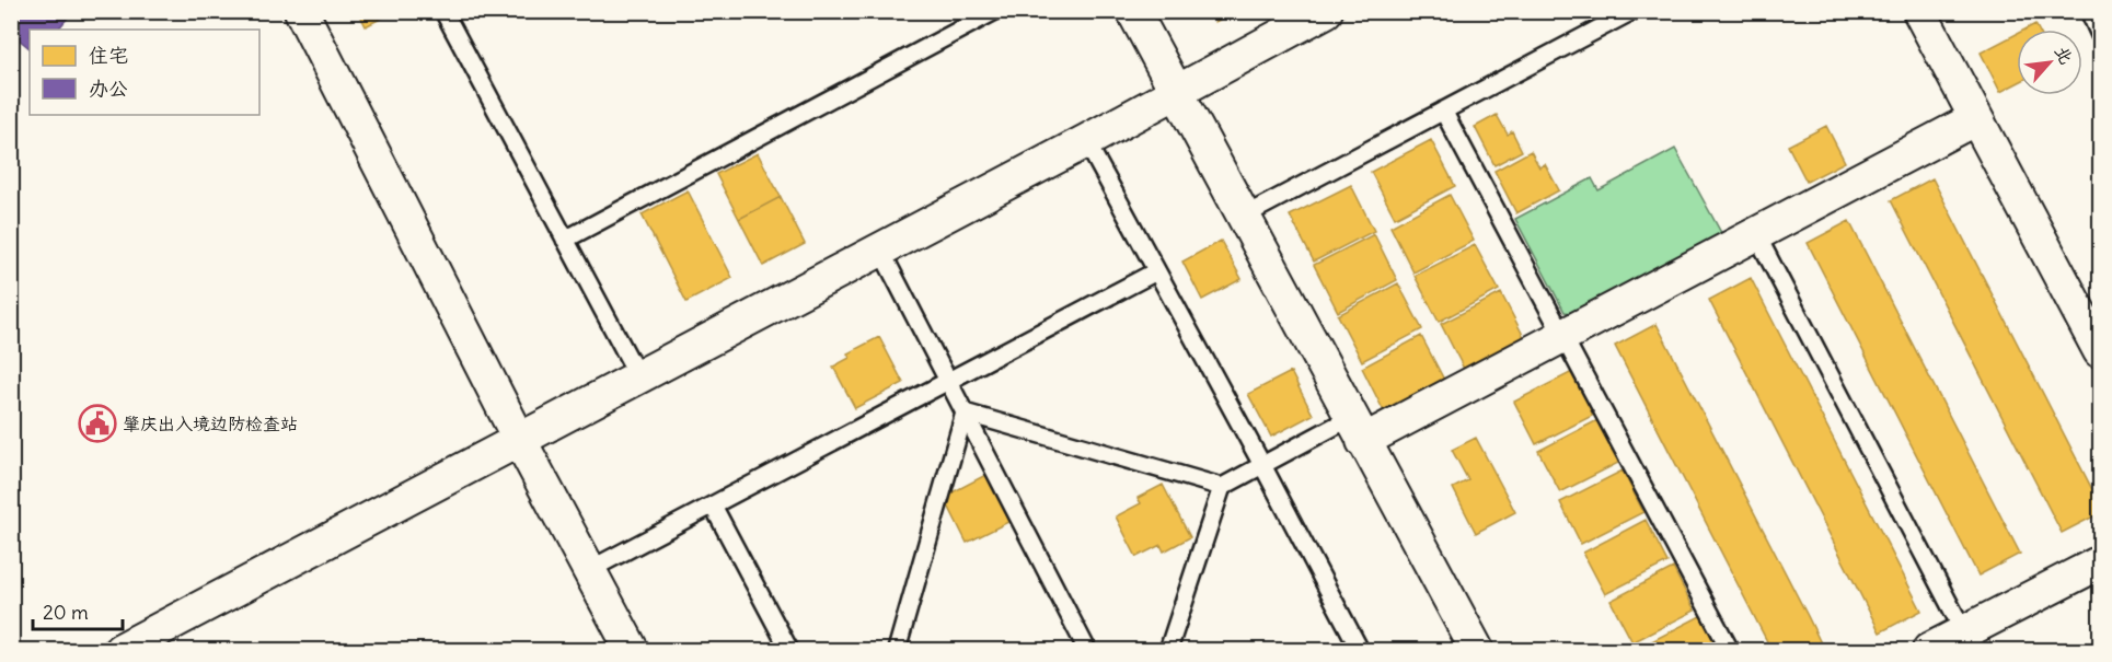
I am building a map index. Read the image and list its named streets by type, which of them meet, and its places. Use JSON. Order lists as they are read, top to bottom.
{
  "places": {
    "public building": ["肇庆出入境边防检查站"]
  },
  "legend": ["住宅", "办公"],
  "scale_bar": "20 m",
  "north": "top right"
}
